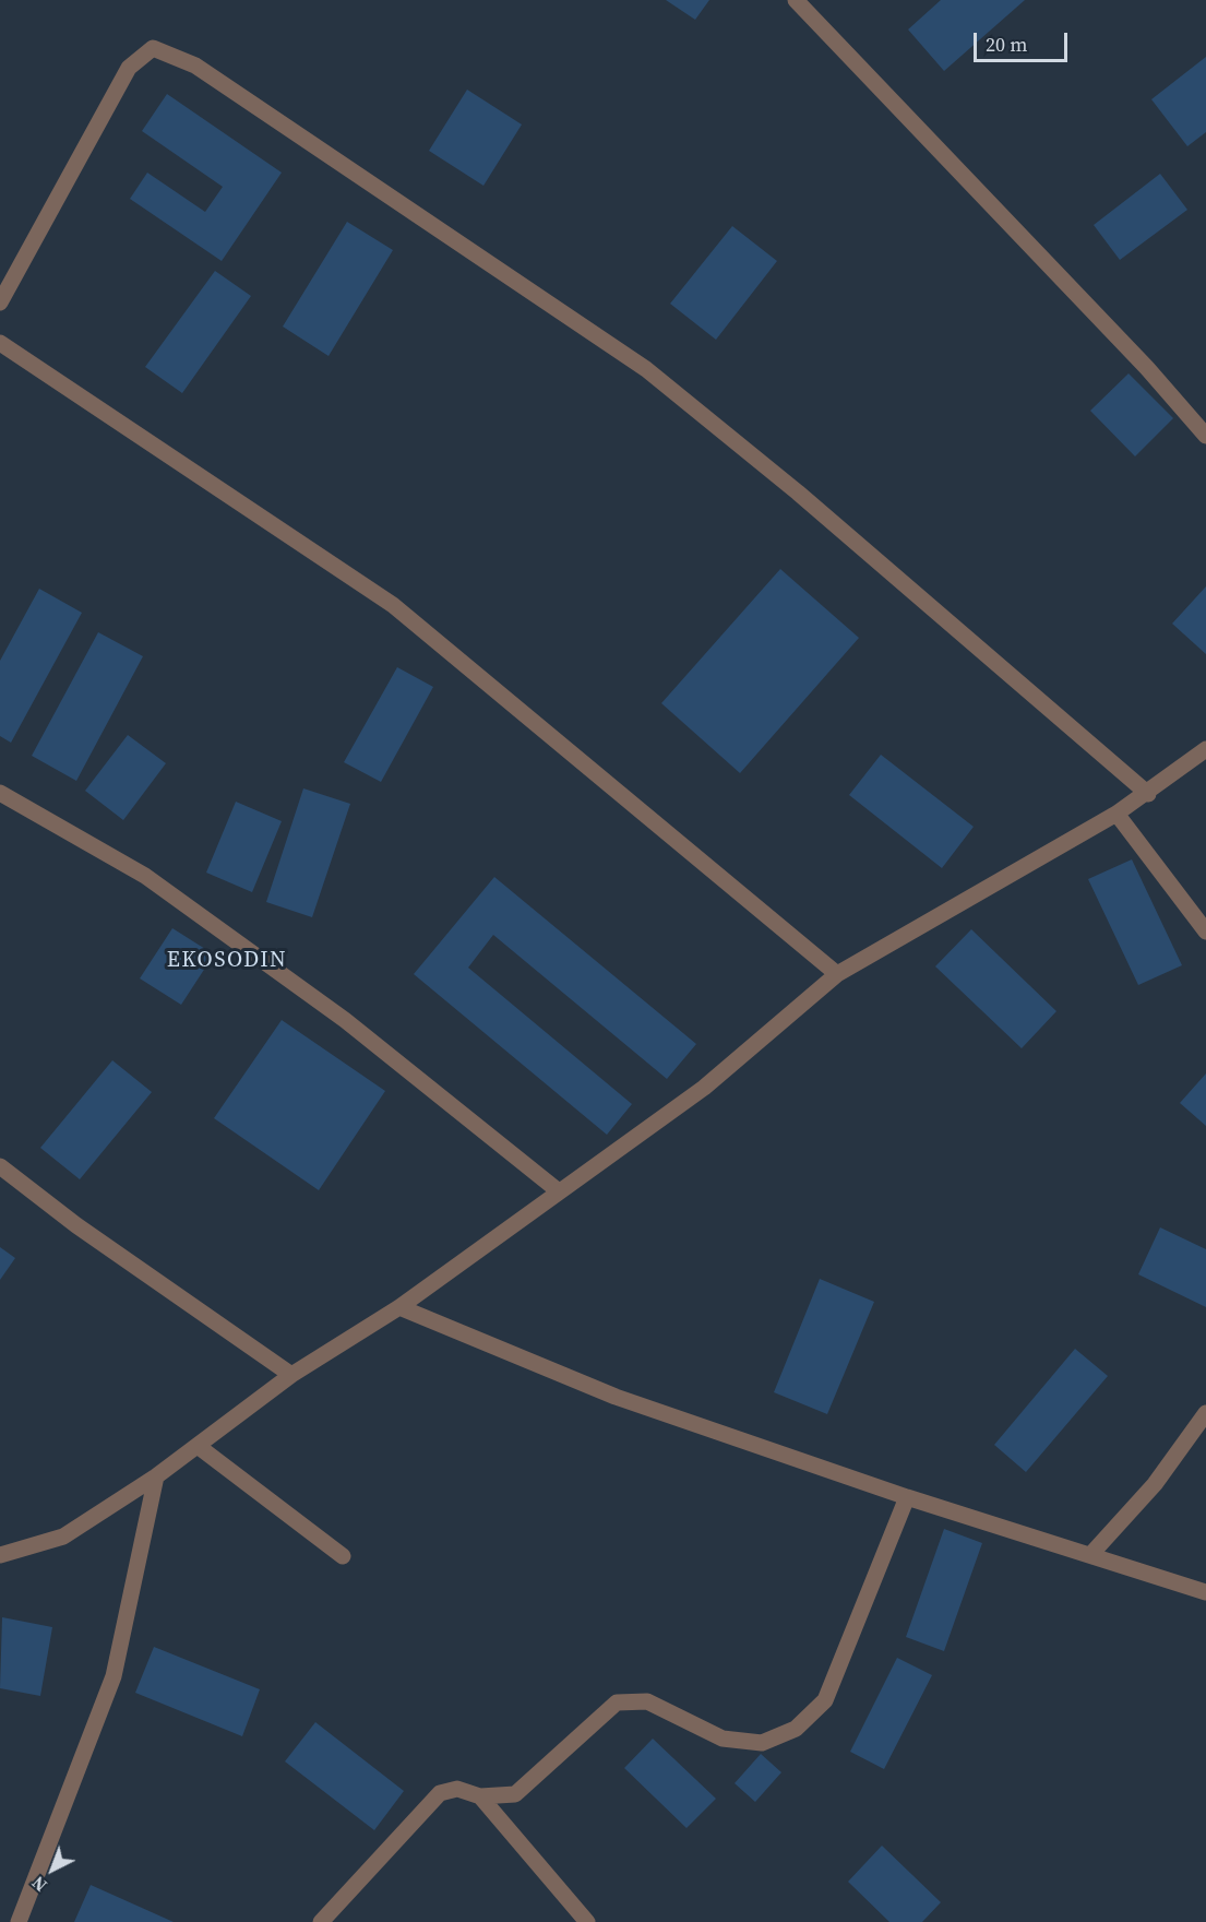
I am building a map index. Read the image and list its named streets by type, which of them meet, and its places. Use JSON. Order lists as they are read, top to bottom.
{
  "districts": ["EKOSODIN"],
  "scale_bar": "20 m",
  "north": "bottom left"
}
